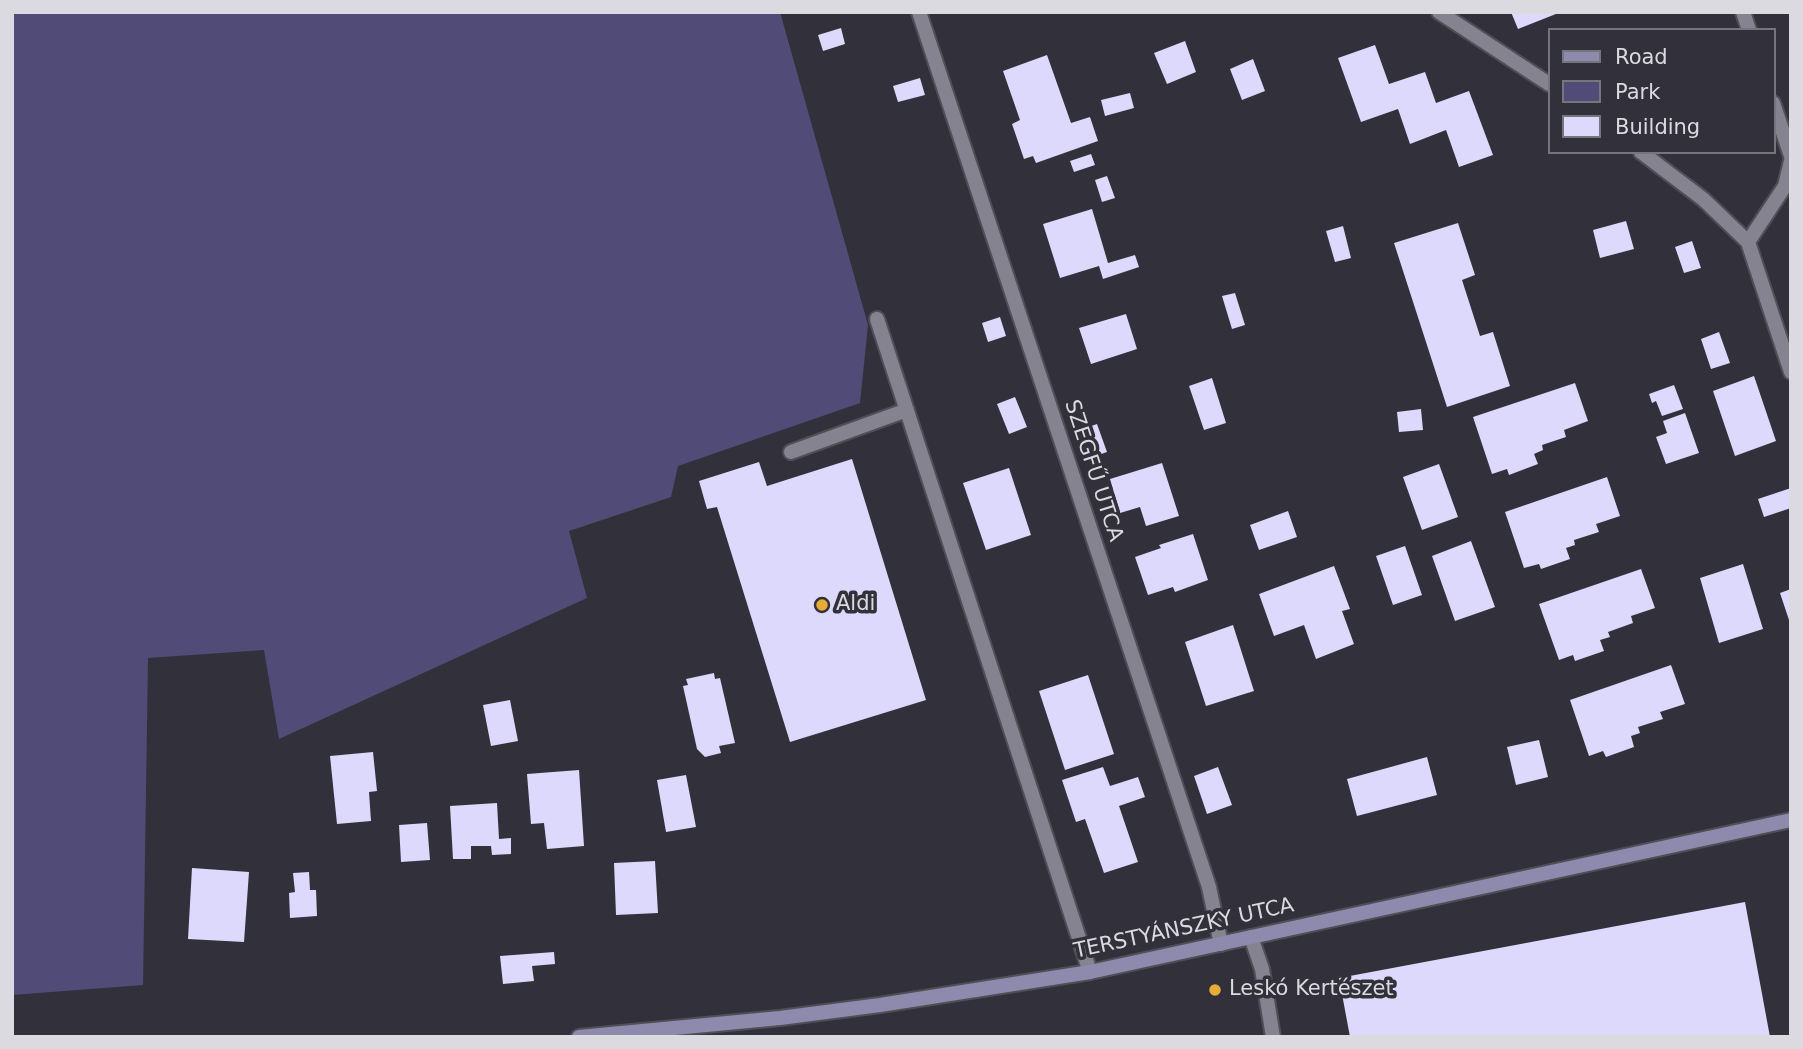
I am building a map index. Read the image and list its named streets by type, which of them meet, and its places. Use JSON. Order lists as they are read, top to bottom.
{
  "streets": {
    "main road": ["TERSTYÁNSZKY UTCA"],
    "street": ["SZEGFŰ UTCA"]
  },
  "crossings": [
    ["SZEGFŰ UTCA", "TERSTYÁNSZKY UTCA"]
  ],
  "places": ["Aldi", "Leskó Kertészet"],
  "legend": ["Road", "Park", "Building"]
}
